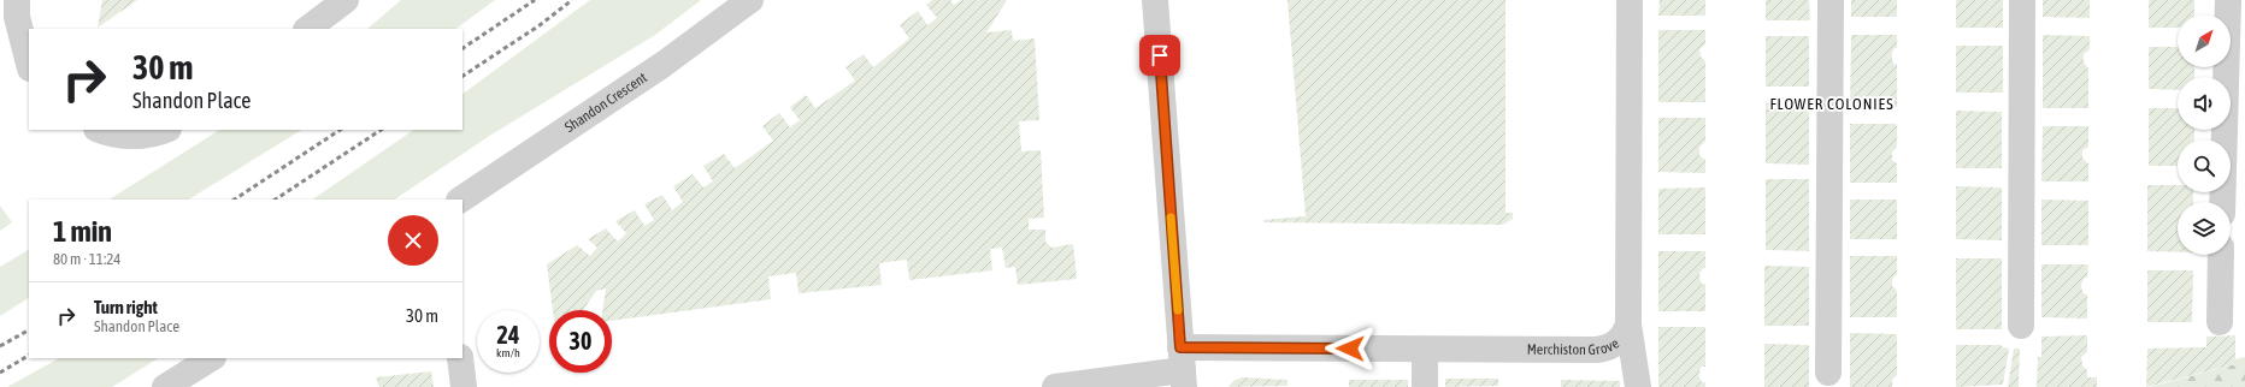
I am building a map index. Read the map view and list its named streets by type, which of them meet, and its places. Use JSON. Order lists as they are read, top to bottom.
{
  "streets": {
    "street": ["Shandon Crescent", "Merchiston Grove"]
  },
  "districts": ["FLOWER COLONIES"],
  "north": "top right",
  "page": {
    "turn": ["30 m", "Shandon Place"],
    "heading": ["1 min", "80 m · 11:24"],
    "list": [
      {
        "name": "Turn right",
        "note": "Shandon Place",
        "value": "30 m"
      }
    ],
    "speed": "24 km/h",
    "limit": "30"
  }
}
